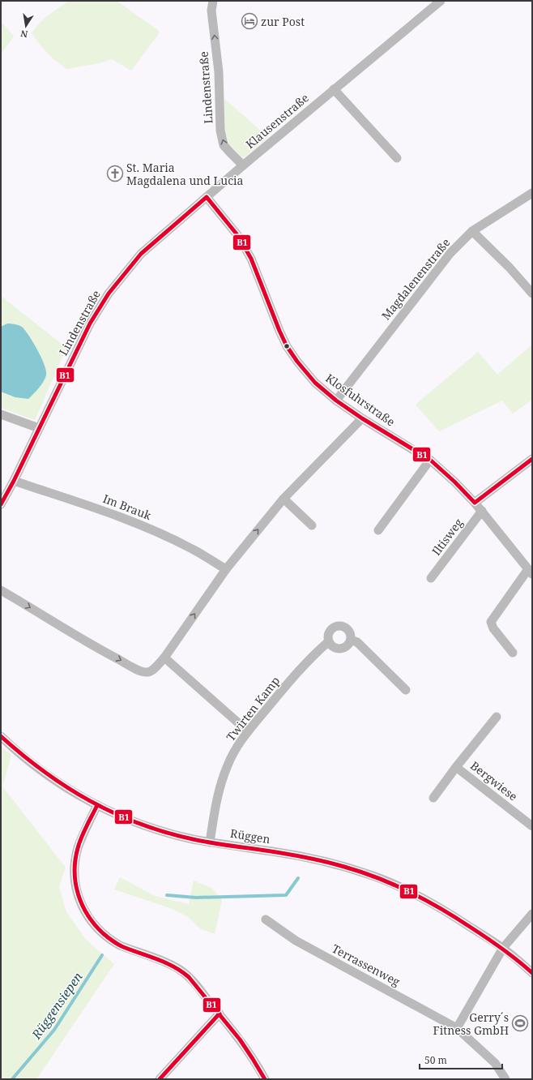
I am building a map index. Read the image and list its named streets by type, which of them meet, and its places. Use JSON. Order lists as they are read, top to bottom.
{
  "streets": {
    "street": [
      "Lindenstraße",
      "Klausenstraße",
      "Magdalenenstraße",
      "Klosfuhrstraße",
      "Im Brauk",
      "Iltisweg",
      "Twirten Kamp",
      "Bergwiese",
      "Rüggen",
      "Terrassenweg"
    ]
  },
  "crossings": [
    ["Lindenstraße", "Klausenstraße"],
    ["Lindenstraße", "Klosfuhrstraße"],
    ["Lindenstraße", "Im Brauk"],
    ["Klausenstraße", "Klosfuhrstraße"],
    ["Magdalenenstraße", "Klosfuhrstraße"],
    ["Klosfuhrstraße", "Iltisweg"],
    ["Twirten Kamp", "Rüggen"]
  ],
  "water": ["Rüggensiepen"],
  "places": {
    "hotel": ["zur Post"],
    "church": ["St. Maria Magdalena und Lucia"],
    "sports": ["Gerry´s Fitness GmbH"]
  },
  "lines": ["transit line B1"],
  "scale_bar": "50 m",
  "north": "bottom"
}
